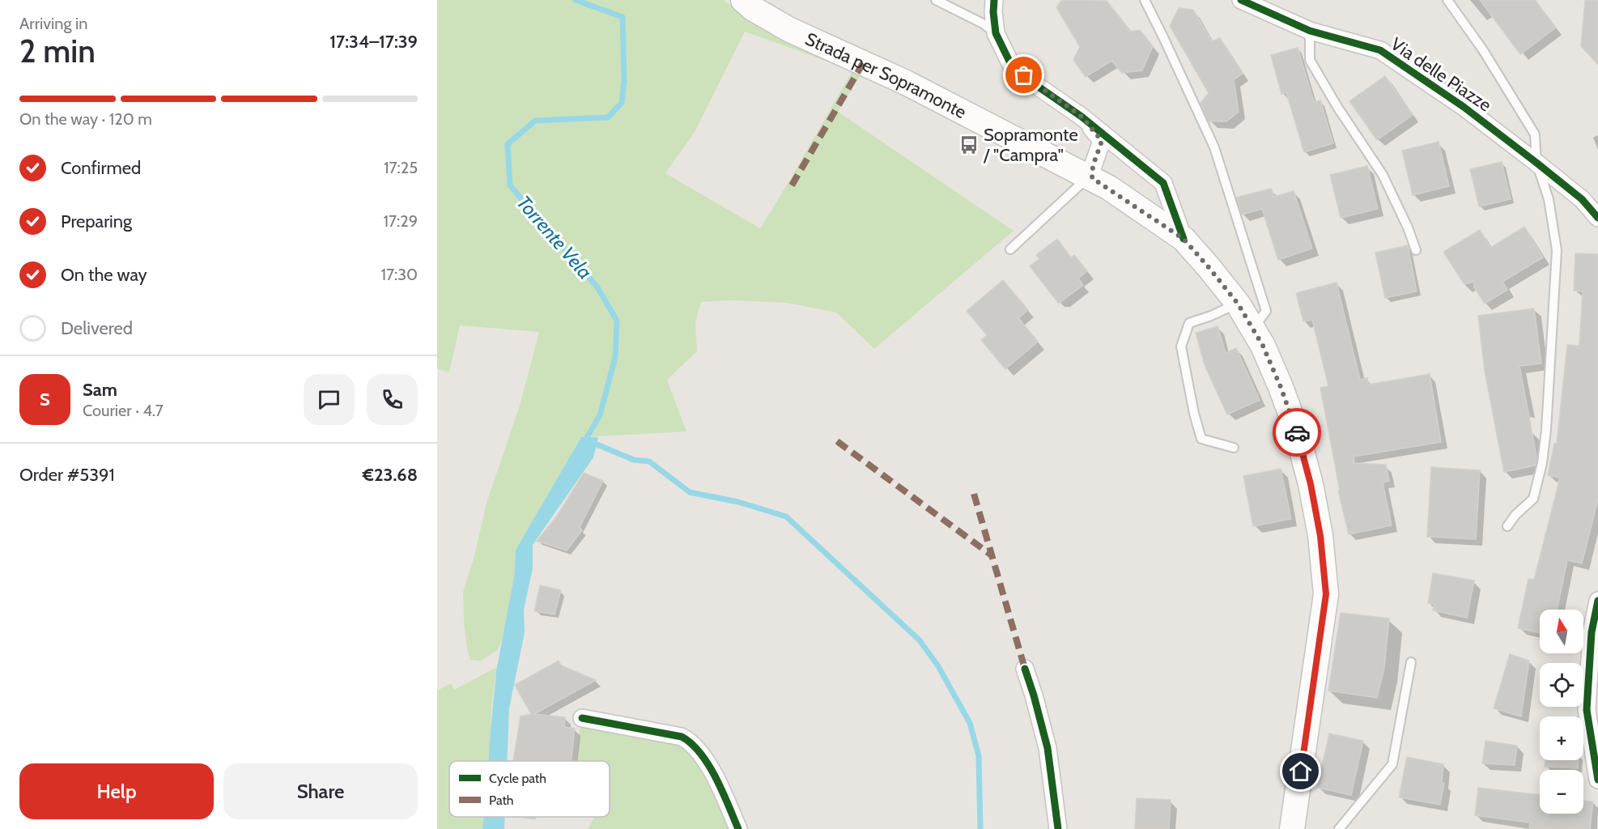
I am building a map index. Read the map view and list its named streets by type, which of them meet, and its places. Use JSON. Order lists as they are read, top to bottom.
{
  "streets": {
    "main road": ["Strada per Sopramonte"],
    "street": ["Via delle Piazze"]
  },
  "water": ["Torrente Vela"],
  "places": {
    "bus stop": ["Sopramonte / \"Campra\""]
  },
  "legend": ["Cycle path", "Path"],
  "north": "top",
  "page": {
    "heading": ["2 min", "Arriving in", "17:34–17:39"],
    "panel": [
      "Sam",
      "Courier · 4.7",
      "Order #5391",
      "€23.68"
    ],
    "bar": "On the way · 120 m",
    "list": [
      ["Confirmed", "17:25"],
      ["Preparing", "17:29"],
      ["On the way", "17:30"],
      "Delivered"
    ],
    "round": "S",
    "map_buttons": ["+", "−"],
    "buttons": ["Help", "Share"]
  }
}
